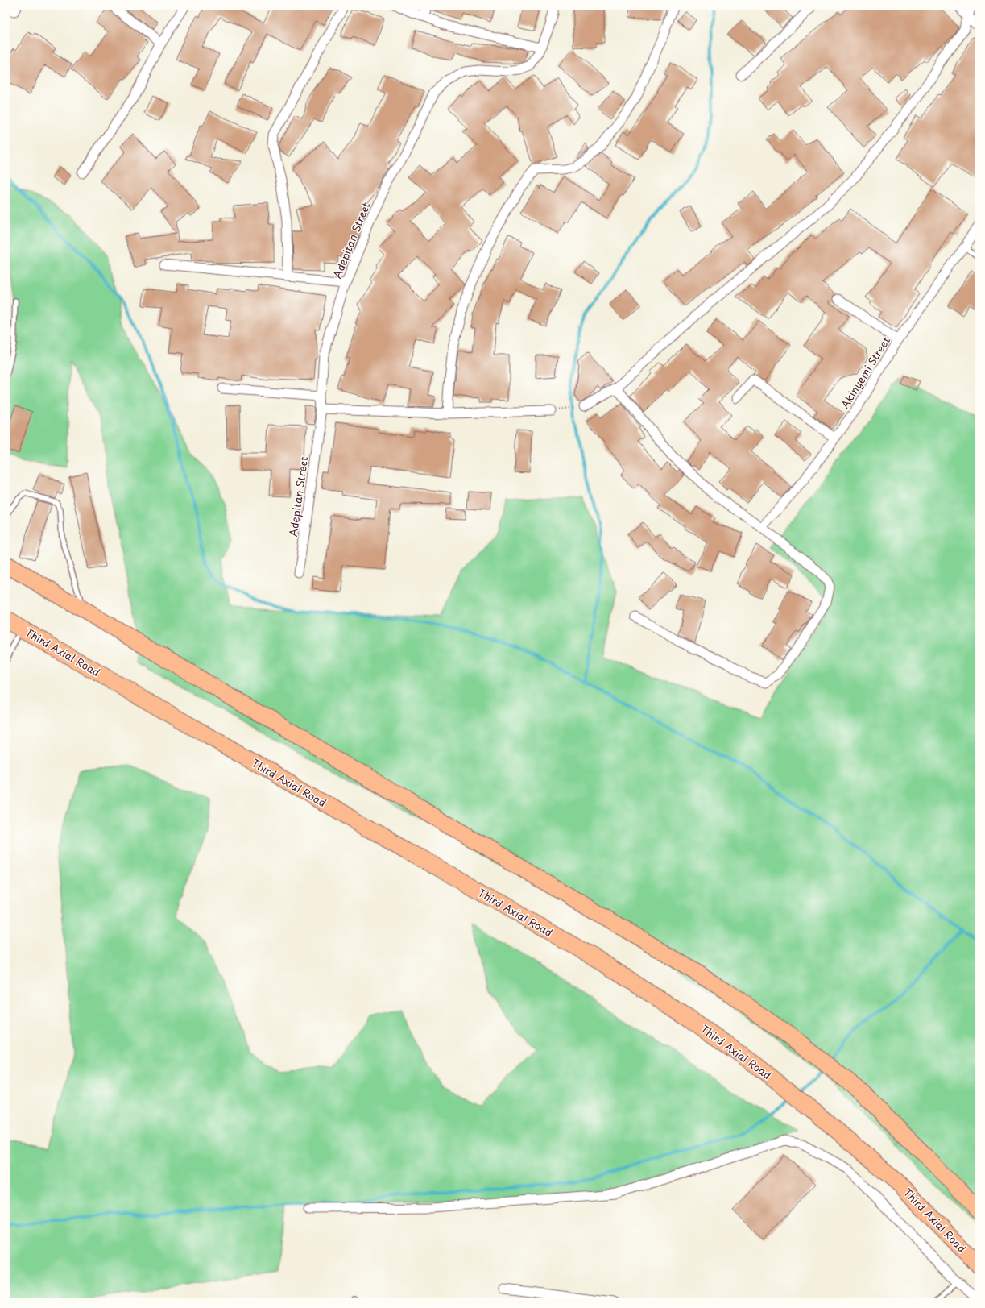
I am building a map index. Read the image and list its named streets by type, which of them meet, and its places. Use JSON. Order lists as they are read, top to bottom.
{
  "streets": {
    "highway": ["Third Axial Road"],
    "street": ["Adepitan Street", "Akinyemi Street"]
  }
}
